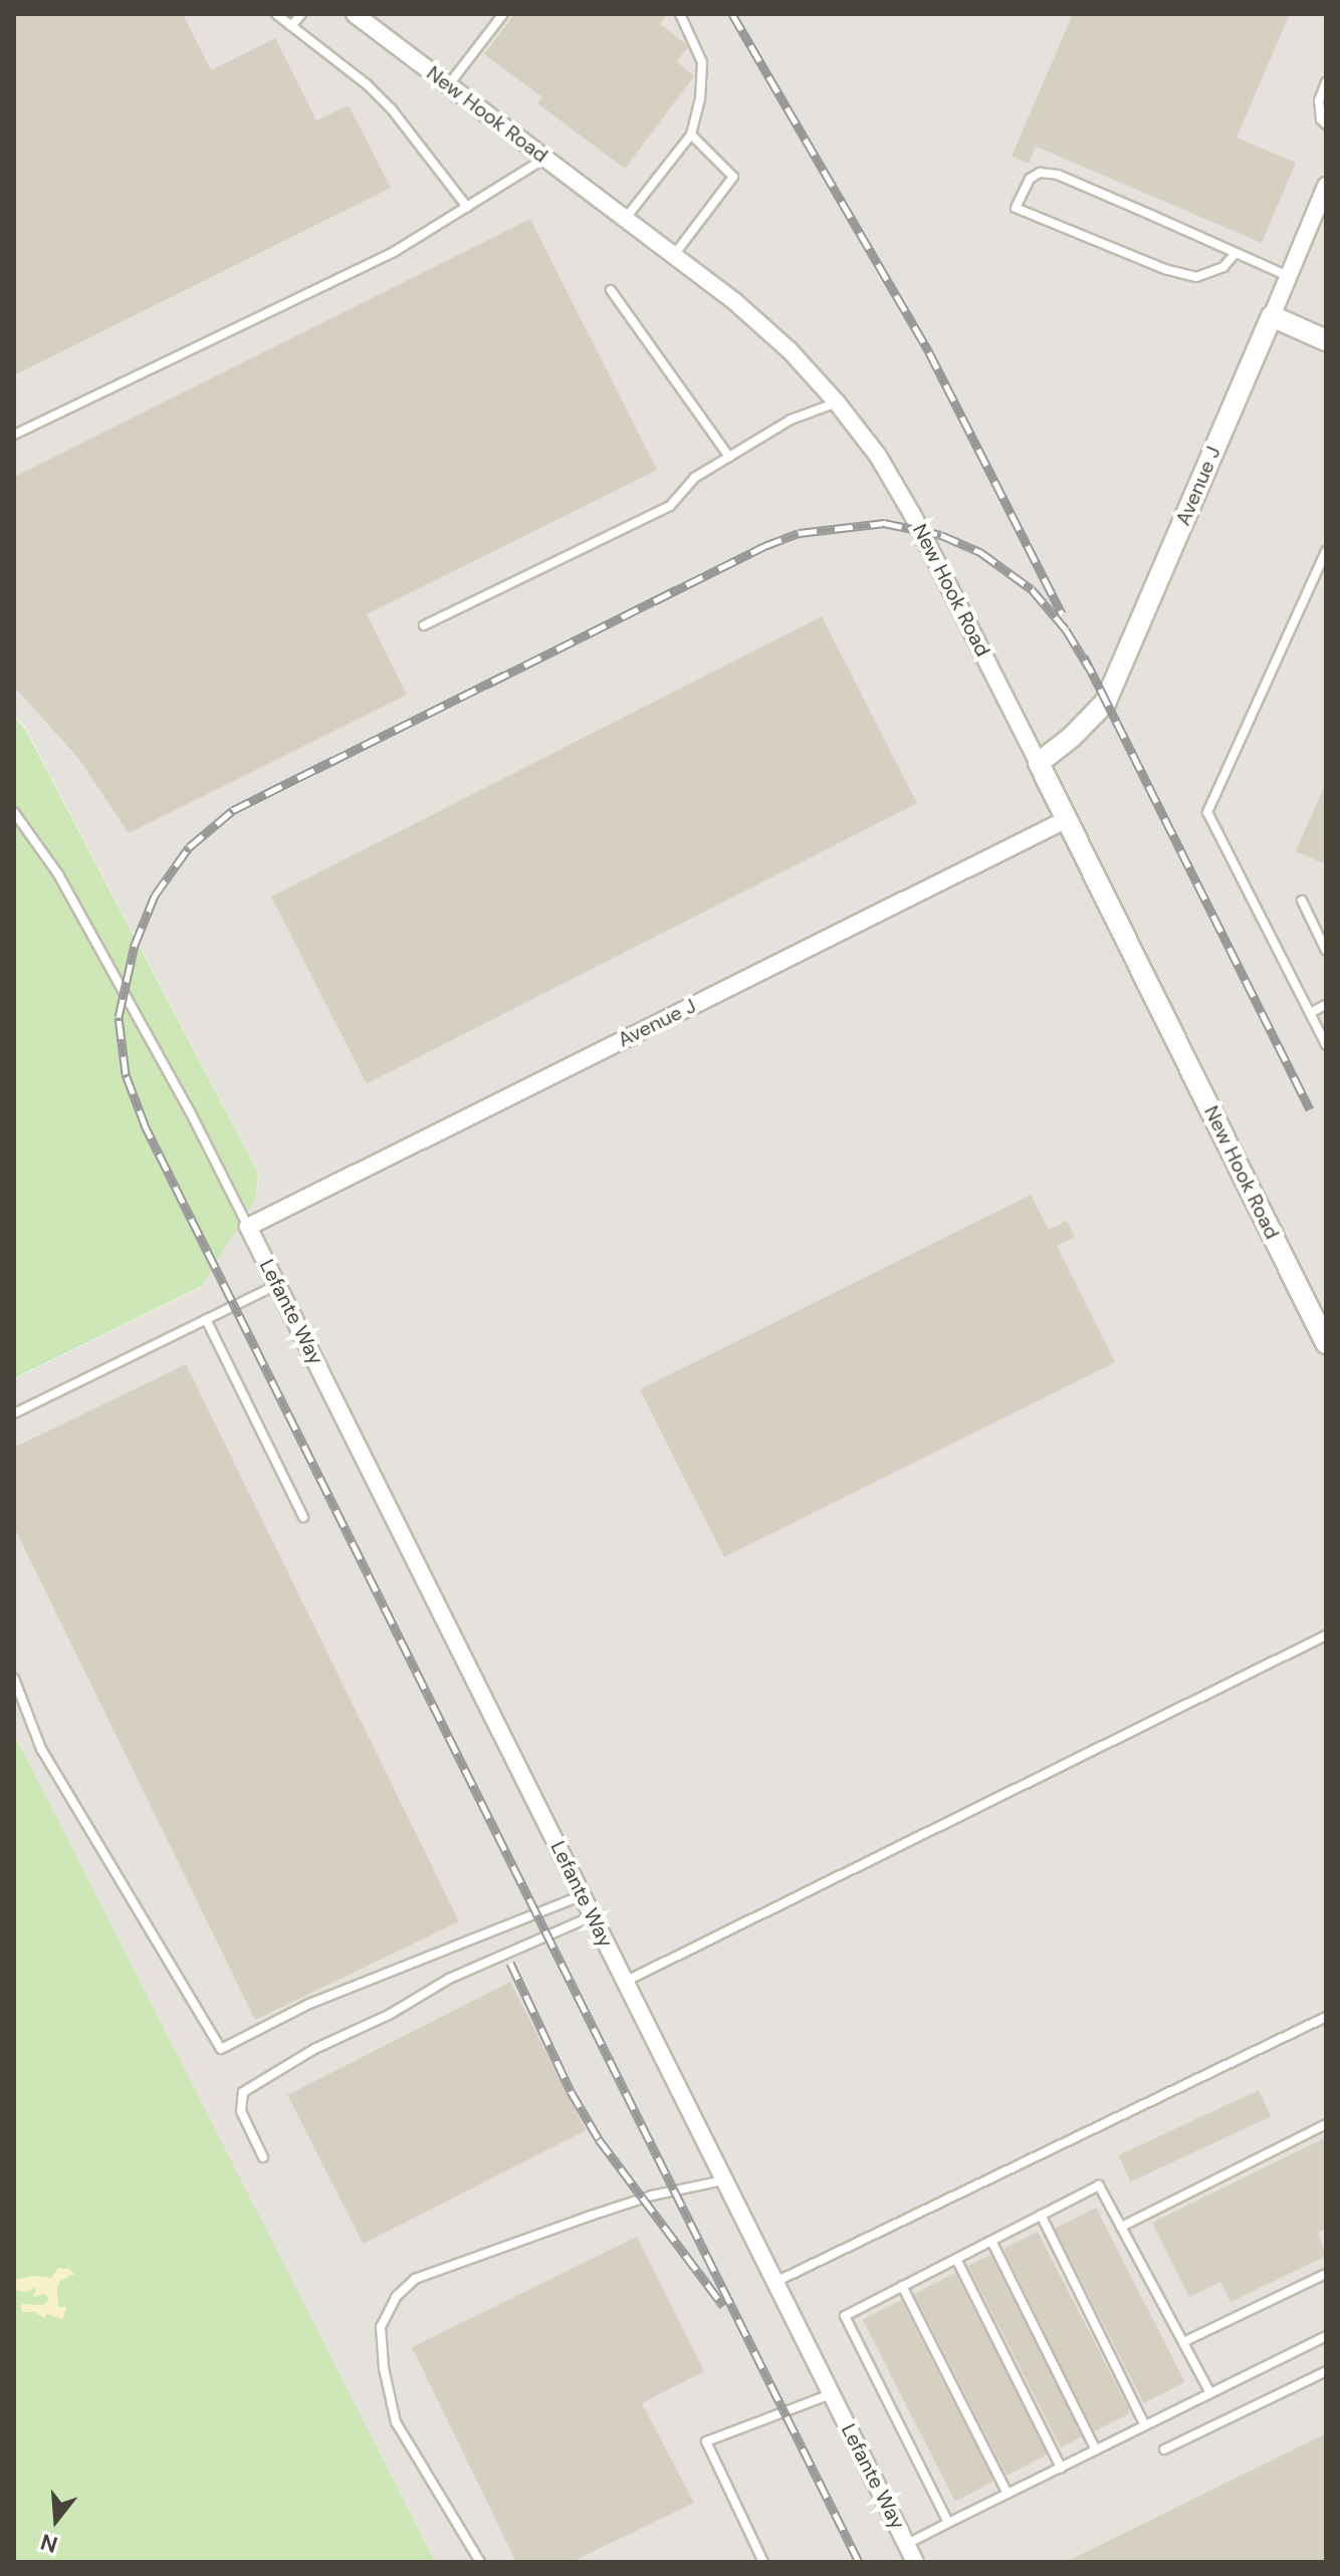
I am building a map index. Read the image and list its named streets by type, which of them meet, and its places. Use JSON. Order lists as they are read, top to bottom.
{
  "streets": {
    "street": ["New Hook Road", "Avenue J", "Lefante Way"]
  },
  "crossings": [
    ["New Hook Road", "Avenue J"],
    ["Avenue J", "Lefante Way"]
  ],
  "north": "bottom"
}
